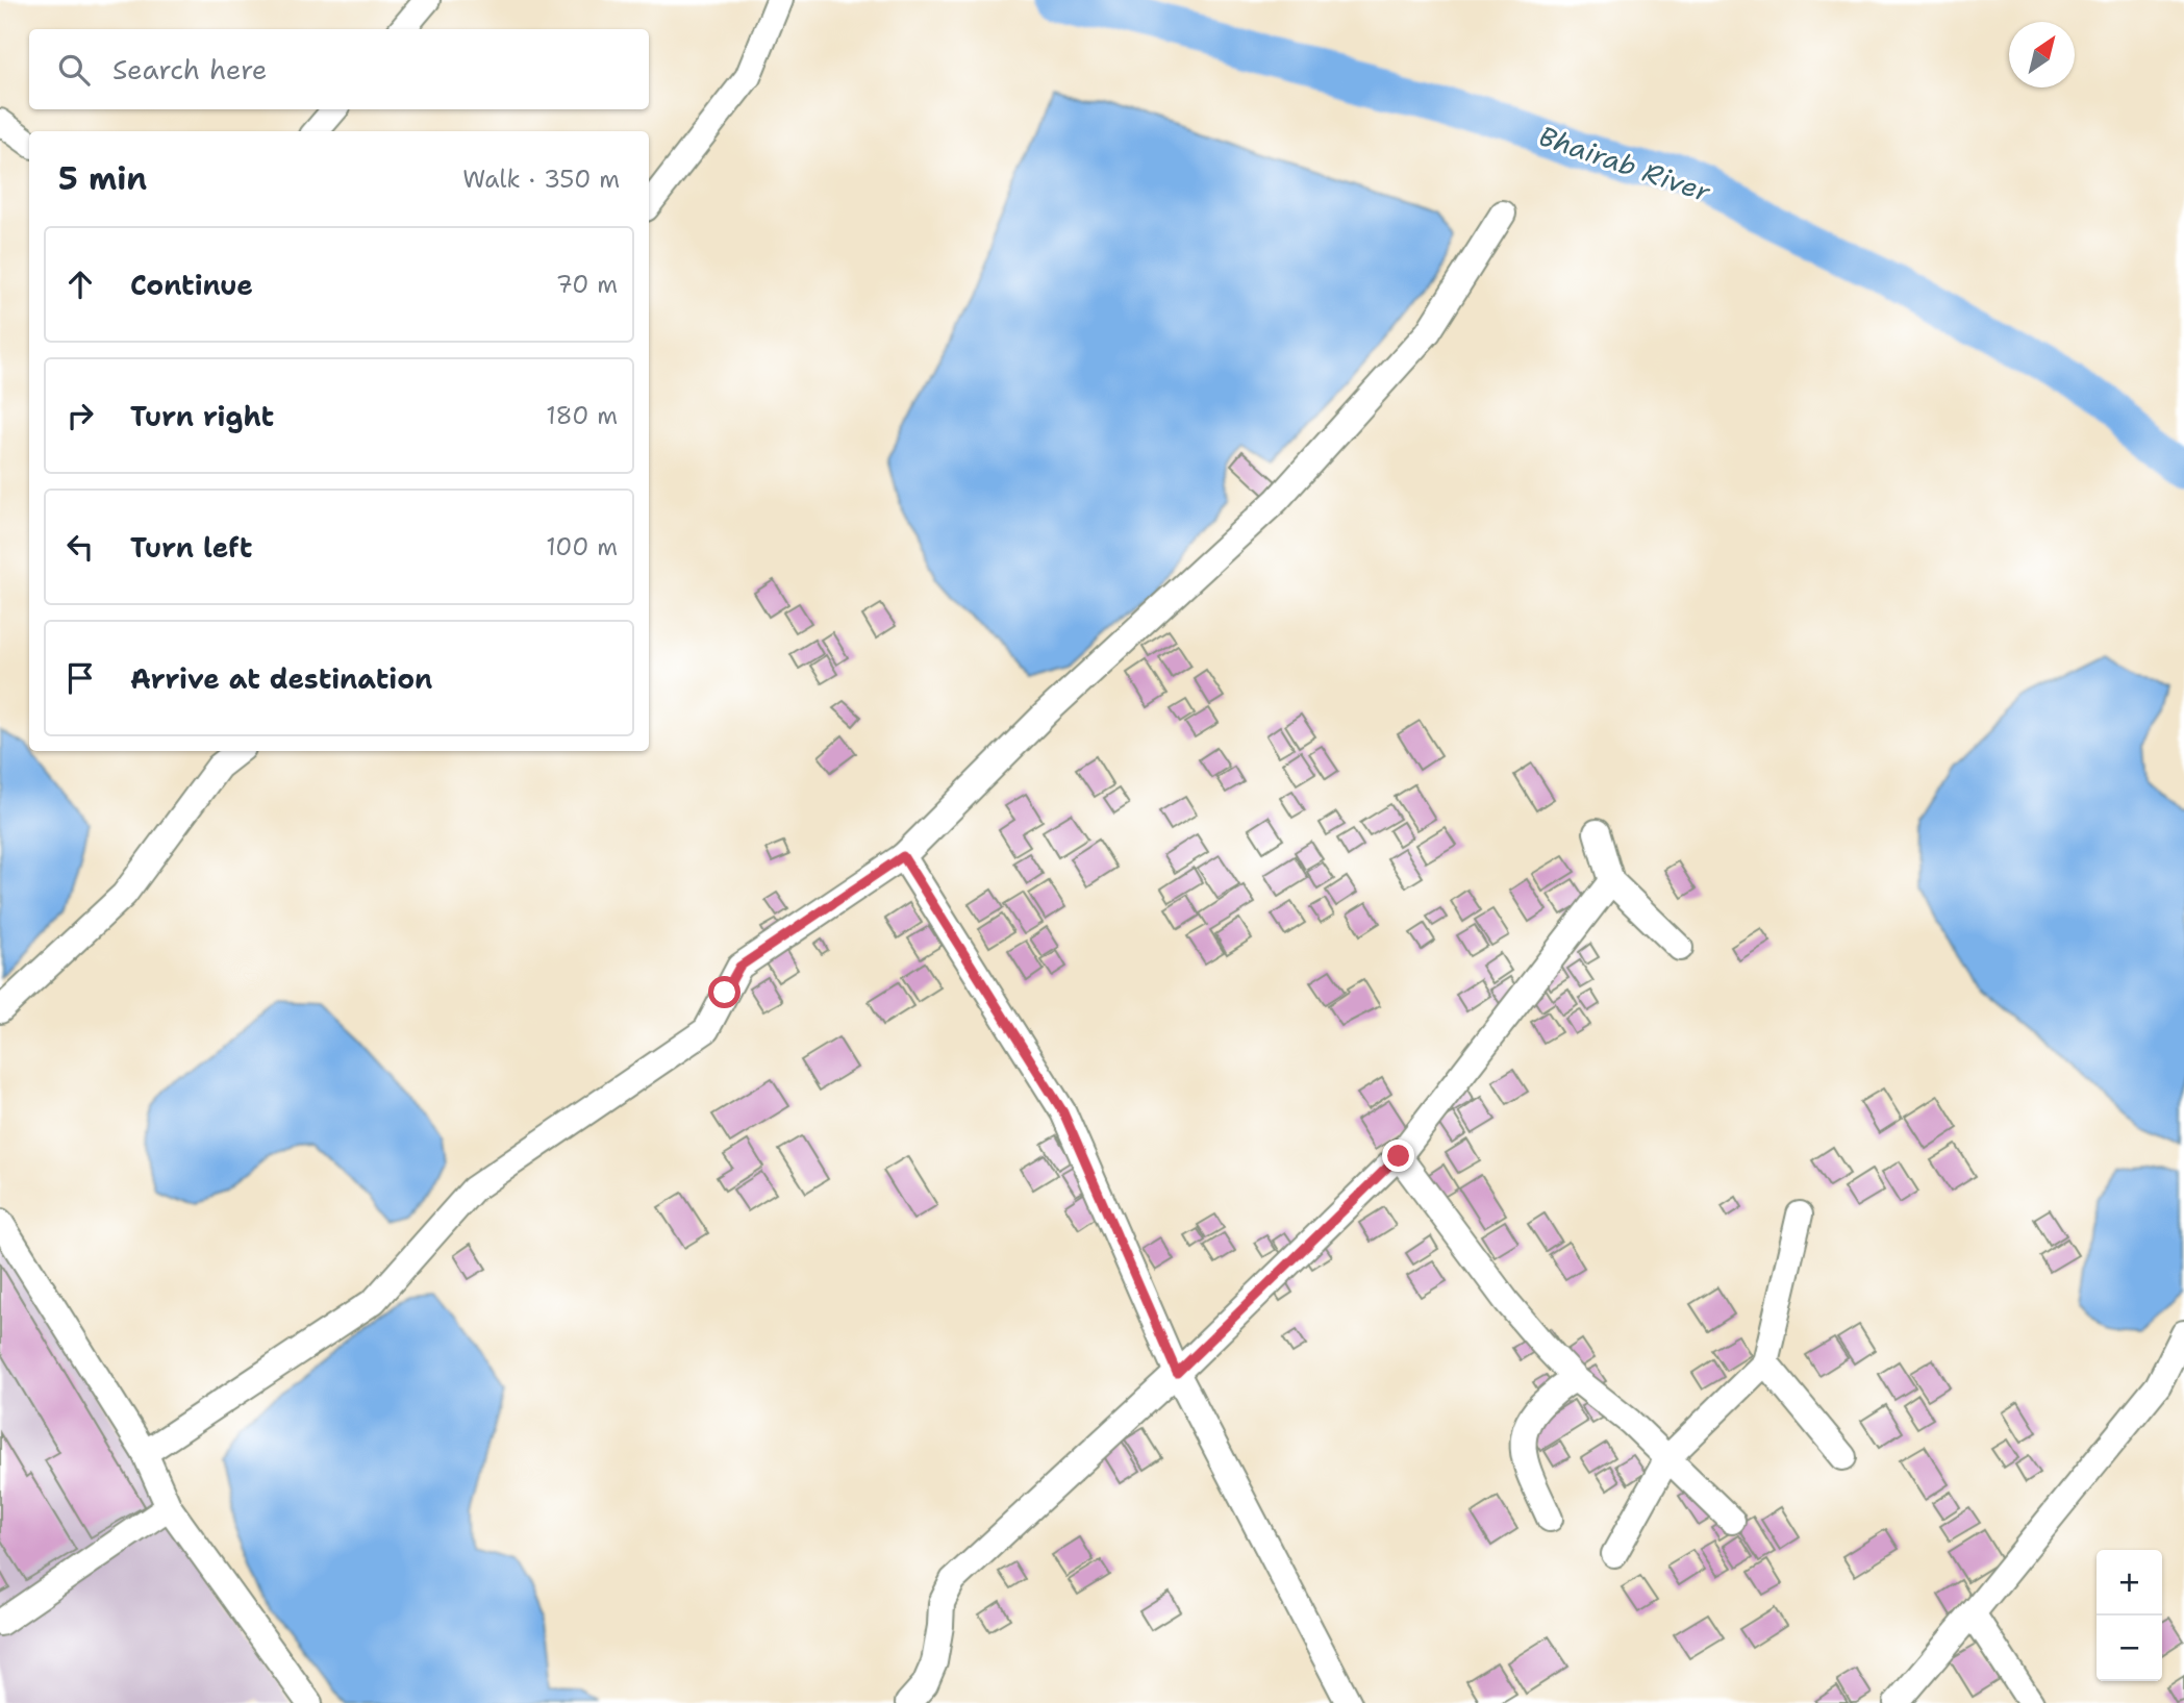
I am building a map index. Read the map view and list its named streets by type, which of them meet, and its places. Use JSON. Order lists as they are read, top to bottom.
{
  "water": ["Bhairab River"],
  "north": "top right",
  "page": {
    "search": "Search here",
    "heading": ["5 min", "Walk · 350 m"],
    "list": [
      ["Continue", "70 m"],
      ["Turn right", "180 m"],
      ["Turn left", "100 m"],
      "Arrive at destination"
    ],
    "map_buttons": ["+", "−"]
  }
}
